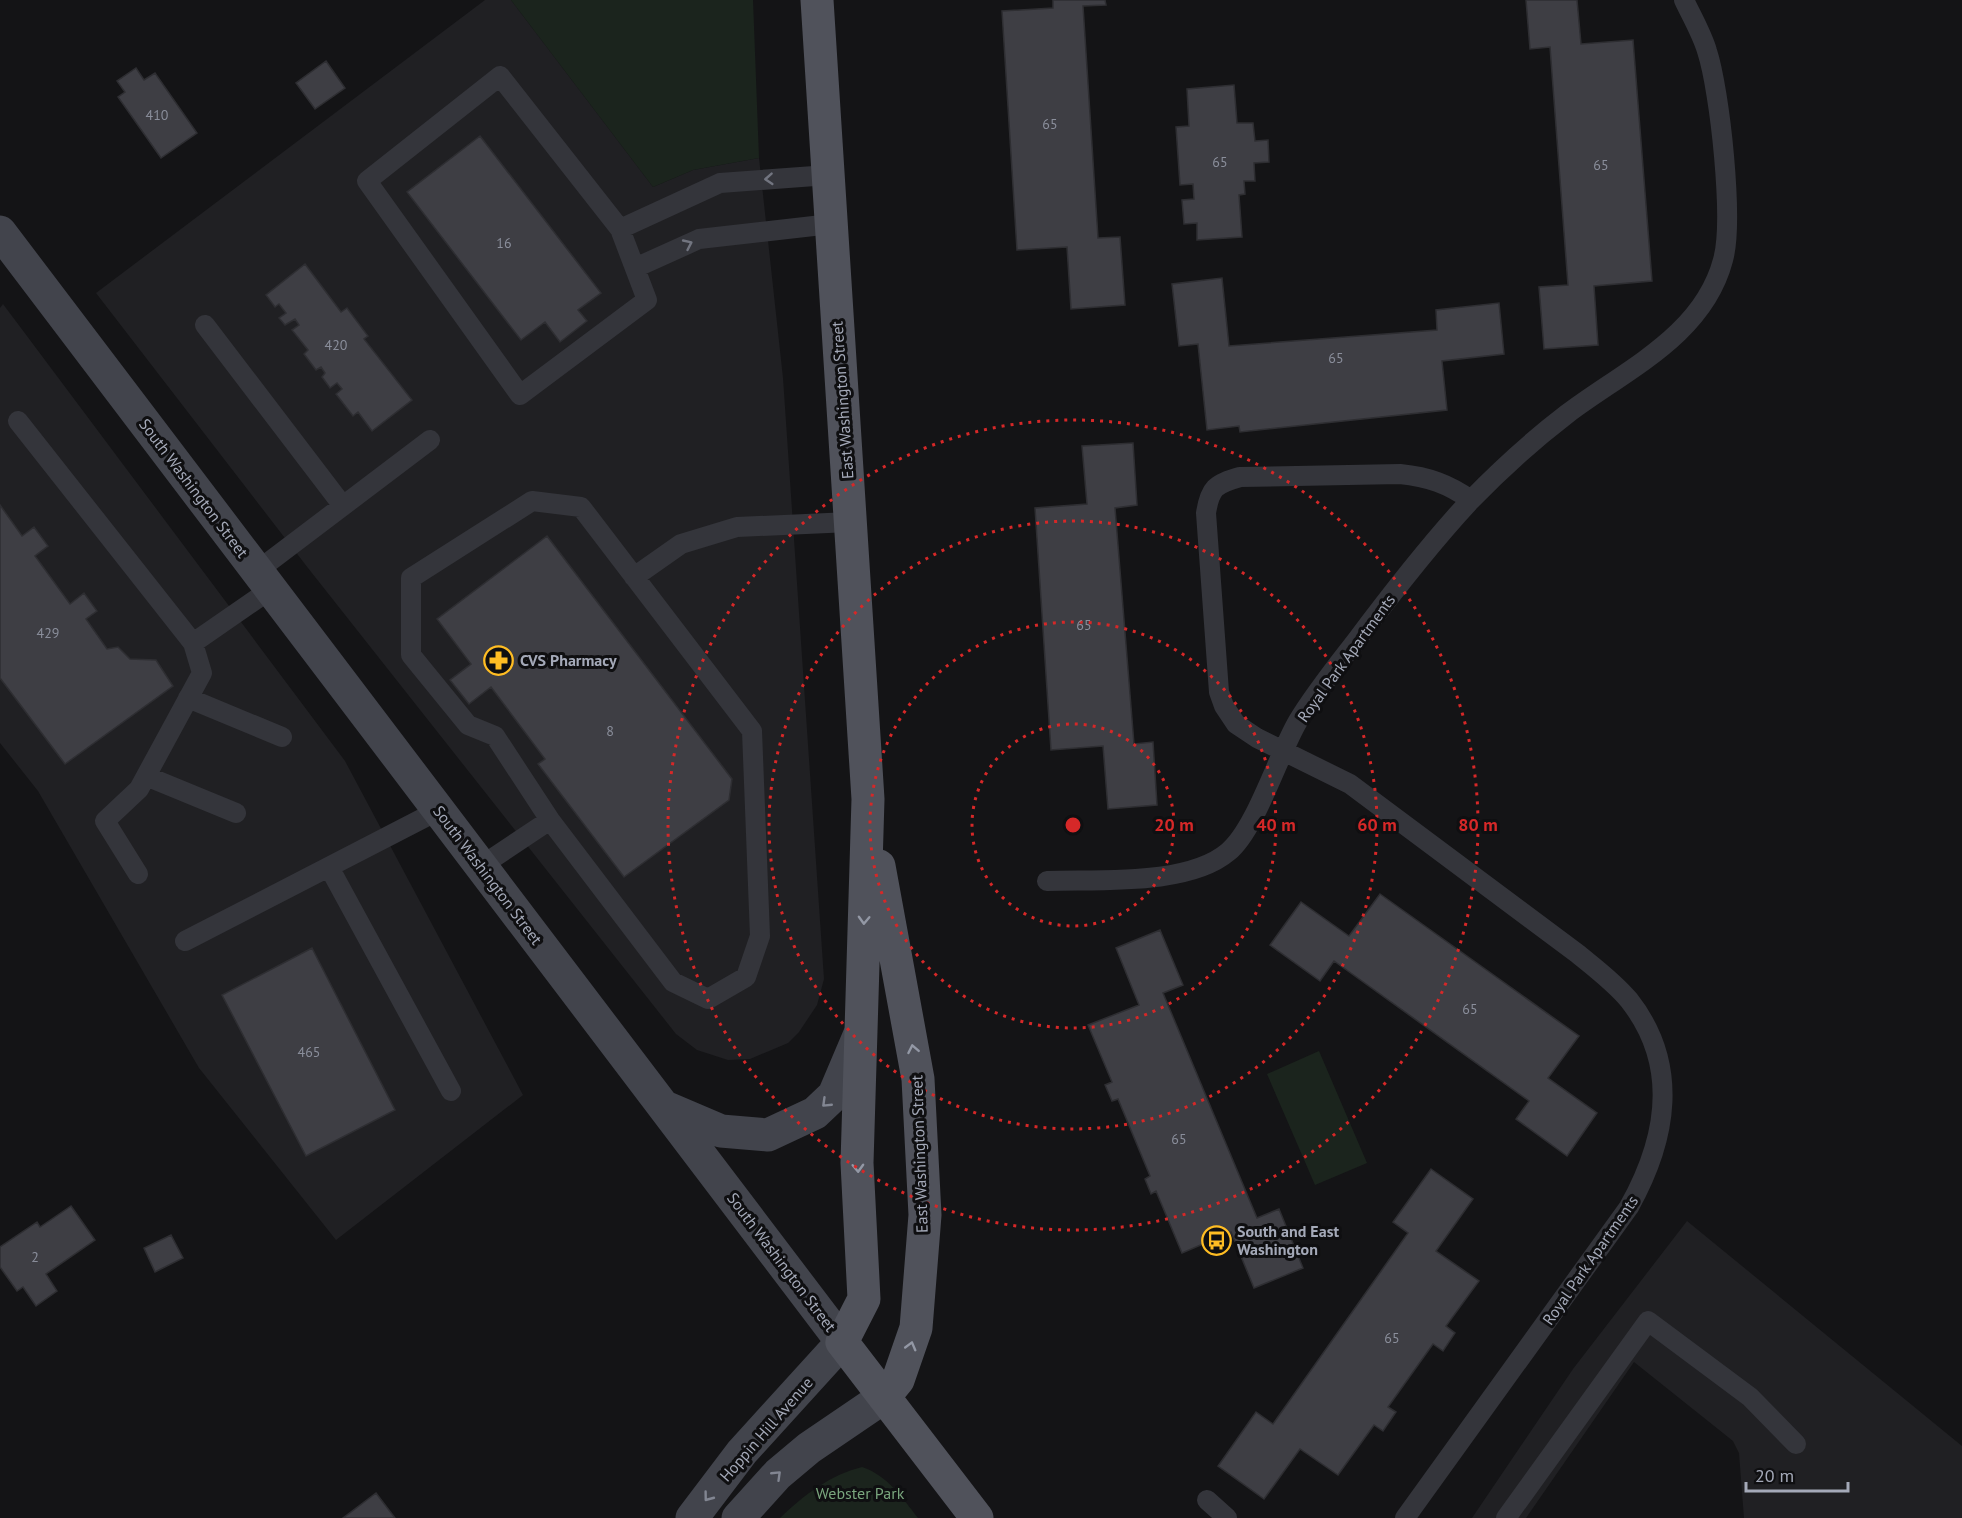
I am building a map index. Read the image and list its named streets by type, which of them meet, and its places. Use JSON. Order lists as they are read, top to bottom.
{
  "streets": {
    "main road": ["East Washington Street", "South Washington Street", "Hoppin Hill Avenue"],
    "lane": ["Royal Park Apartments"]
  },
  "crossings": [
    ["East Washington Street", "South Washington Street"],
    ["East Washington Street", "Hoppin Hill Avenue"],
    ["South Washington Street", "Hoppin Hill Avenue"]
  ],
  "parks": ["Webster Park"],
  "places": {
    "pharmacy": ["CVS Pharmacy"],
    "bus stop": ["South and East Washington"]
  },
  "house_numbers": [
    "410",
    "65",
    "65",
    "65",
    "16",
    "420",
    "65",
    "65",
    "429",
    "8",
    "65",
    "465",
    "65",
    "2",
    "65"
  ],
  "scale_bar": "20 m",
  "rings": [
    "20 m",
    "40 m",
    "60 m",
    "80 m"
  ]
}
